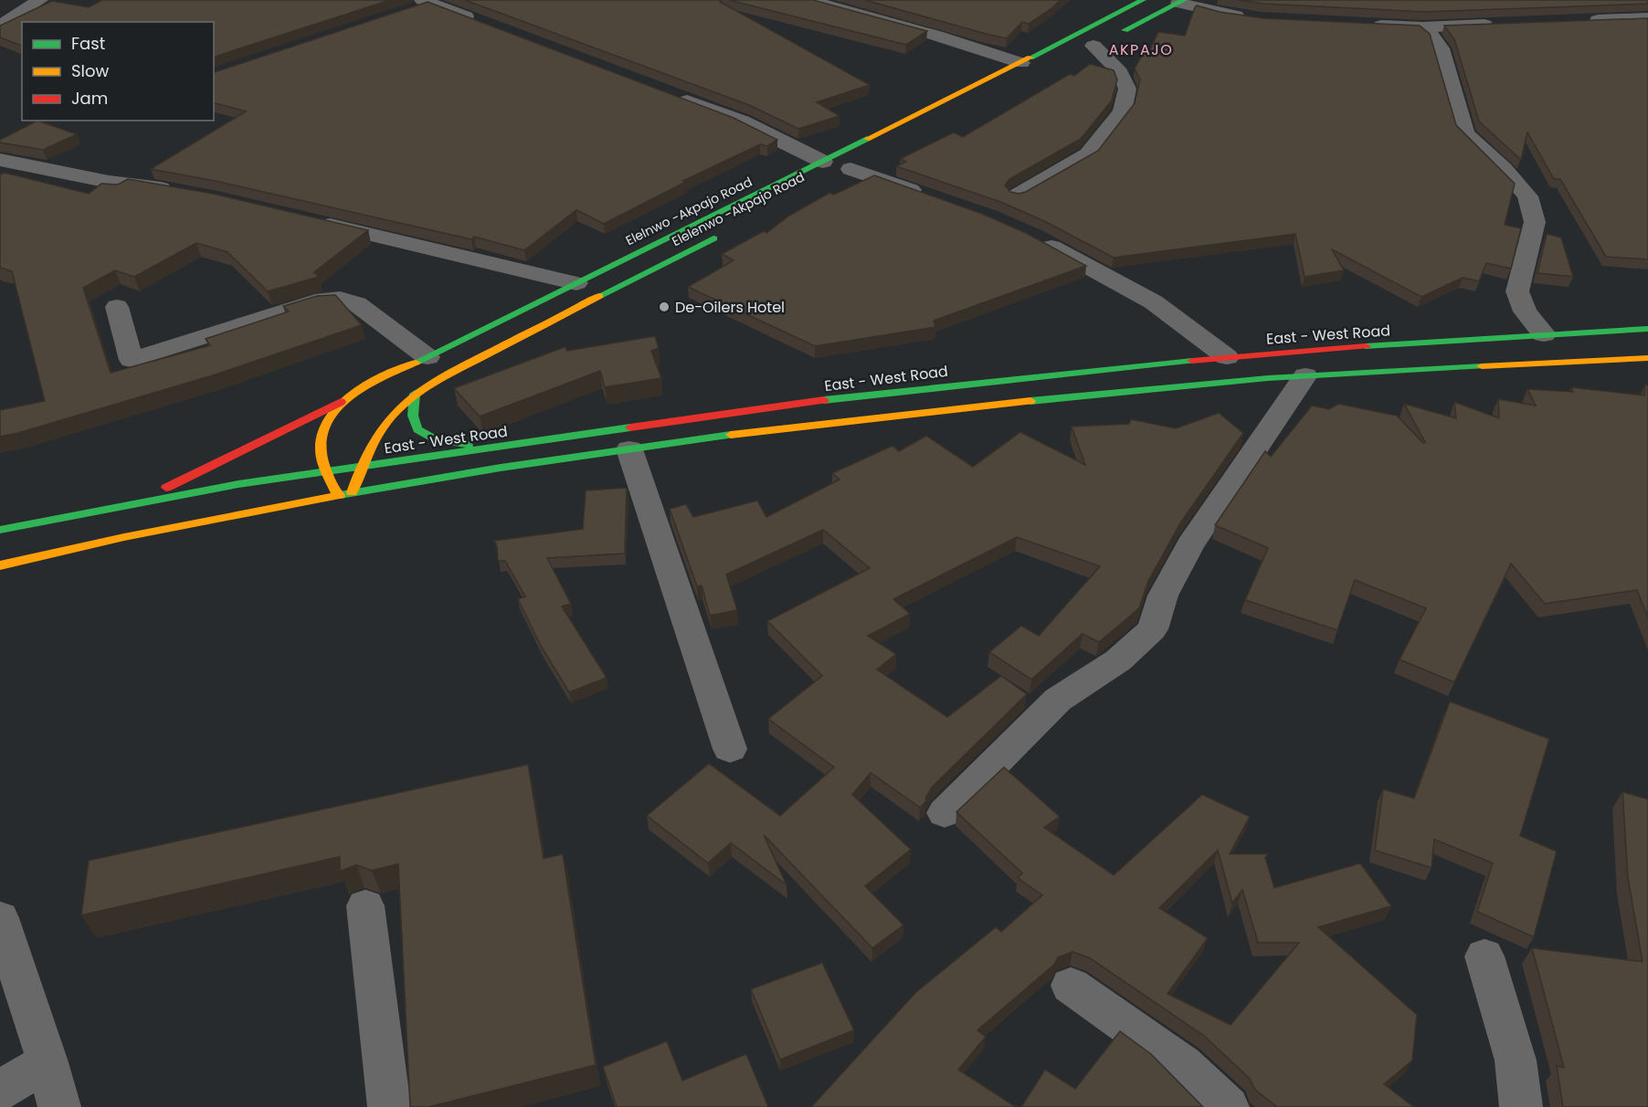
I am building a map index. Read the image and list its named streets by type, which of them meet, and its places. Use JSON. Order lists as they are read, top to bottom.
{
  "streets": {
    "main road": ["Elelenwo -Akpajo Road", "Elelnwo -Akpajo Road", "East - West Road"]
  },
  "crossings": [
    ["Elelenwo -Akpajo Road", "East - West Road"],
    ["Elelnwo -Akpajo Road", "East - West Road"]
  ],
  "districts": ["AKPAJO"],
  "places": ["De-Oilers Hotel"],
  "legend": ["Fast", "Slow", "Jam"]
}
